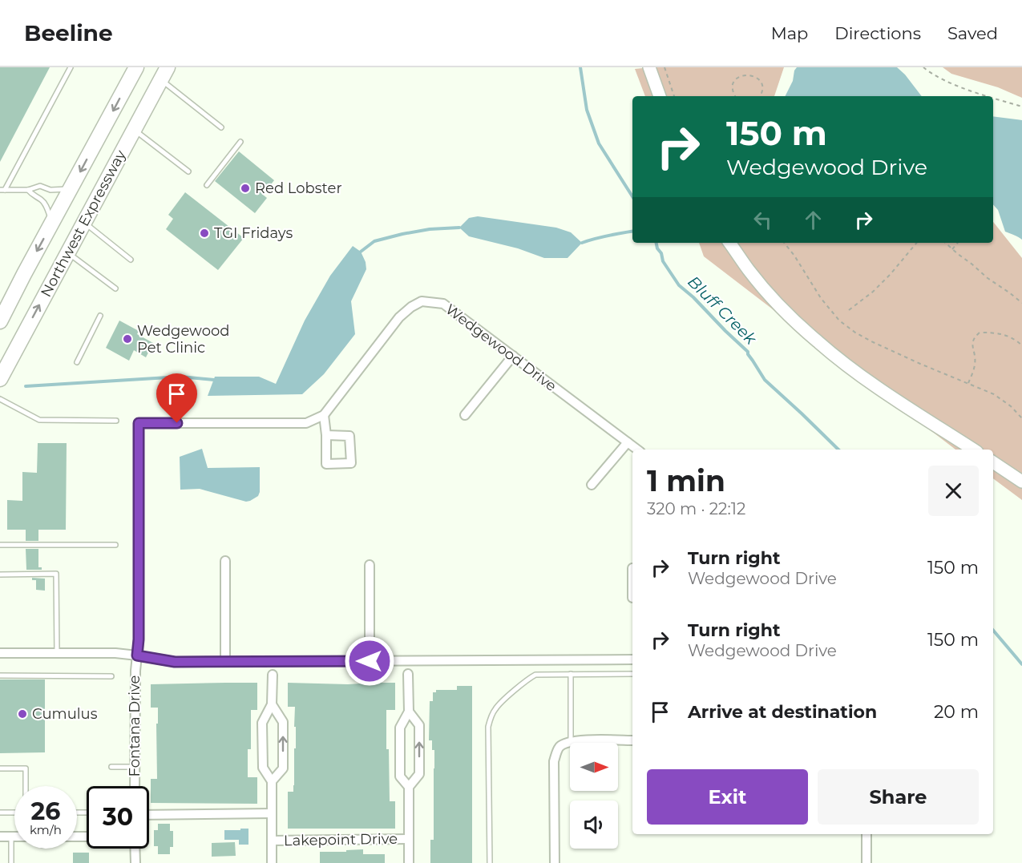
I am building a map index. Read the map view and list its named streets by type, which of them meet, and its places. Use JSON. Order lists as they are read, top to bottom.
{
  "streets": {
    "highway": ["Northwest Expressway"],
    "street": ["Wedgewood Drive", "Fontana Drive", "Lakepoint Drive"]
  },
  "water": ["Bluff Creek"],
  "places": [
    "Red Lobster",
    "TGI Fridays",
    "Wedgewood Pet Clinic",
    "Cumulus"
  ],
  "north": "right",
  "page": {
    "header": "Beeline",
    "nav": ["Map", "Directions", "Saved"],
    "turn": ["150 m", "Wedgewood Drive"],
    "heading": ["1 min", "320 m · 22:12"],
    "list": [
      {
        "name": "Turn right",
        "note": "Wedgewood Drive",
        "value": "150 m"
      },
      {
        "name": "Turn right",
        "note": "Wedgewood Drive",
        "value": "150 m"
      },
      {
        "name": "Arrive at destination",
        "value": "20 m"
      }
    ],
    "buttons": ["Exit", "Share"],
    "speed": "26 km/h",
    "limit": "30"
  }
}
